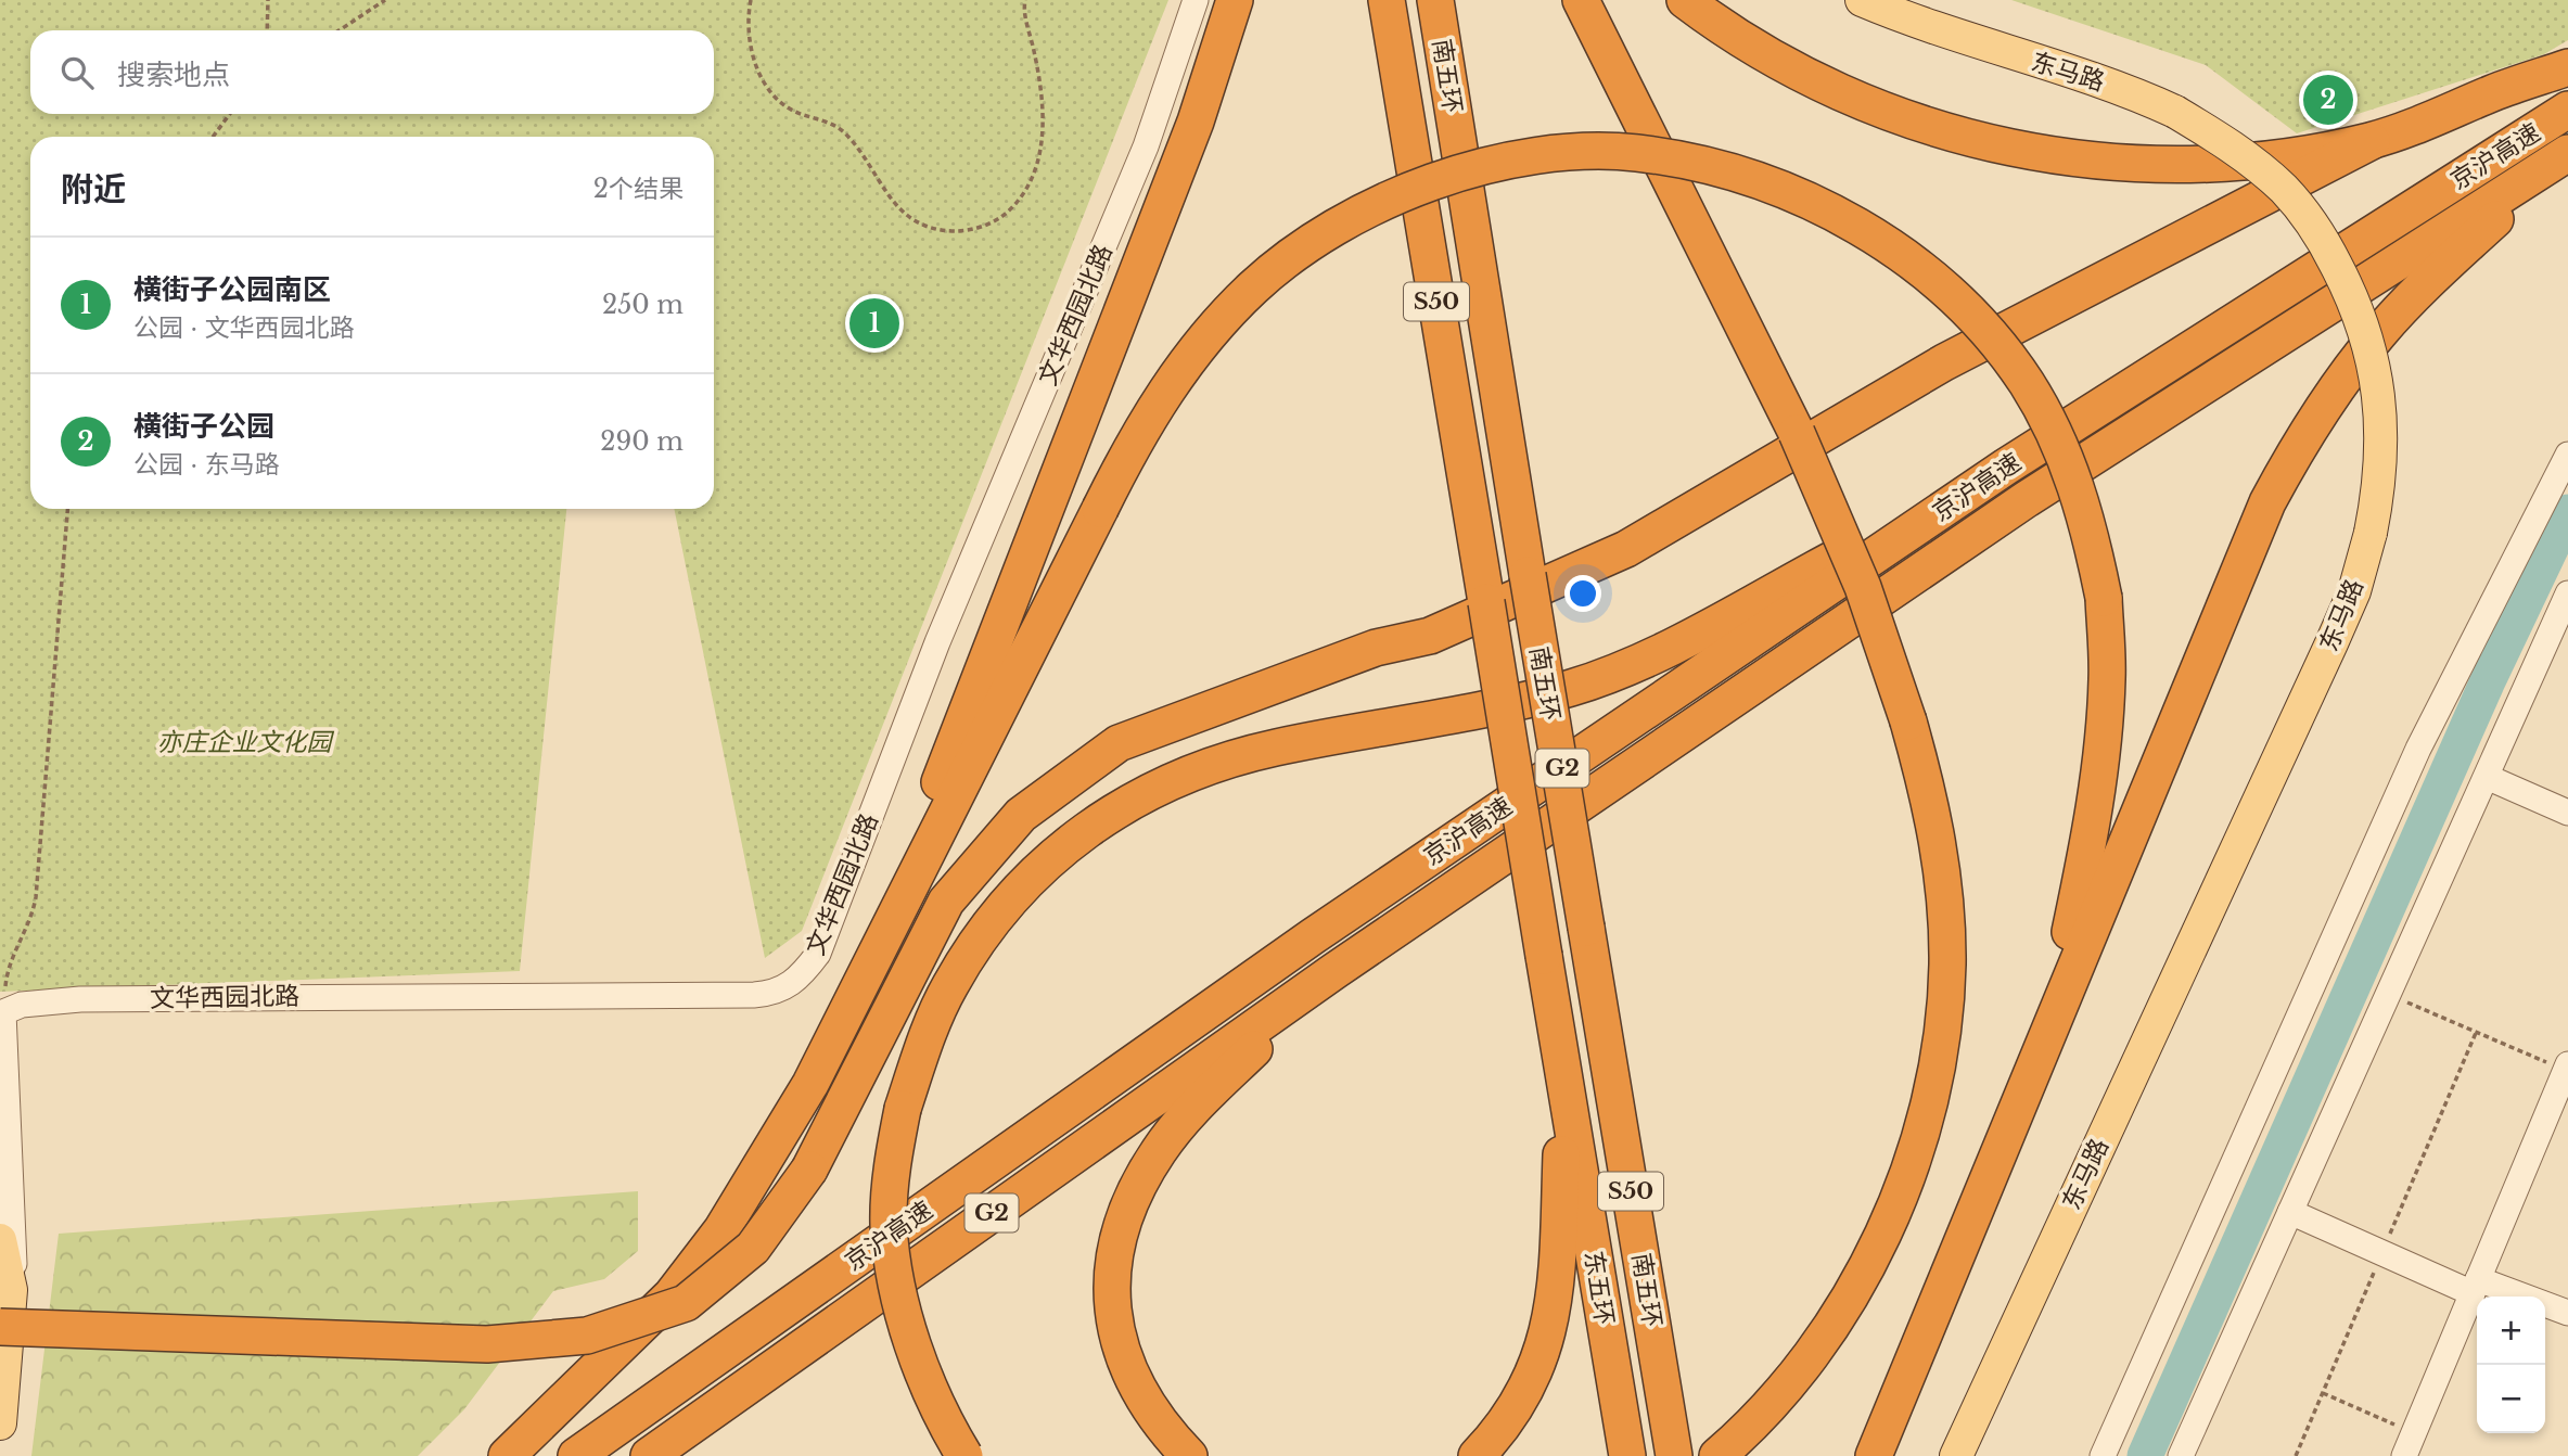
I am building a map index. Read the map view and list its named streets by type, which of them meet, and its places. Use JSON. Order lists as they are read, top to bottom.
{
  "streets": {
    "highway": [
      "南五环",
      "京沪高速",
      "S50",
      "G2",
      "东五环"
    ],
    "main road": ["东马路"],
    "street": ["文华西园北路"]
  },
  "crossings": [
    ["南五环", "东五环"]
  ],
  "parks": ["亦庄企业文化园"],
  "page": {
    "search": "搜索地点",
    "pins": ["2", "1"],
    "heading": ["附近", "2个结果"],
    "list": [
      {
        "mark": "1",
        "name": "横街子公园南区",
        "note": "公园 · 文华西园北路",
        "value": "250 m"
      },
      {
        "mark": "2",
        "name": "横街子公园",
        "note": "公园 · 东马路",
        "value": "290 m"
      }
    ],
    "map_buttons": ["+", "−"]
  }
}
